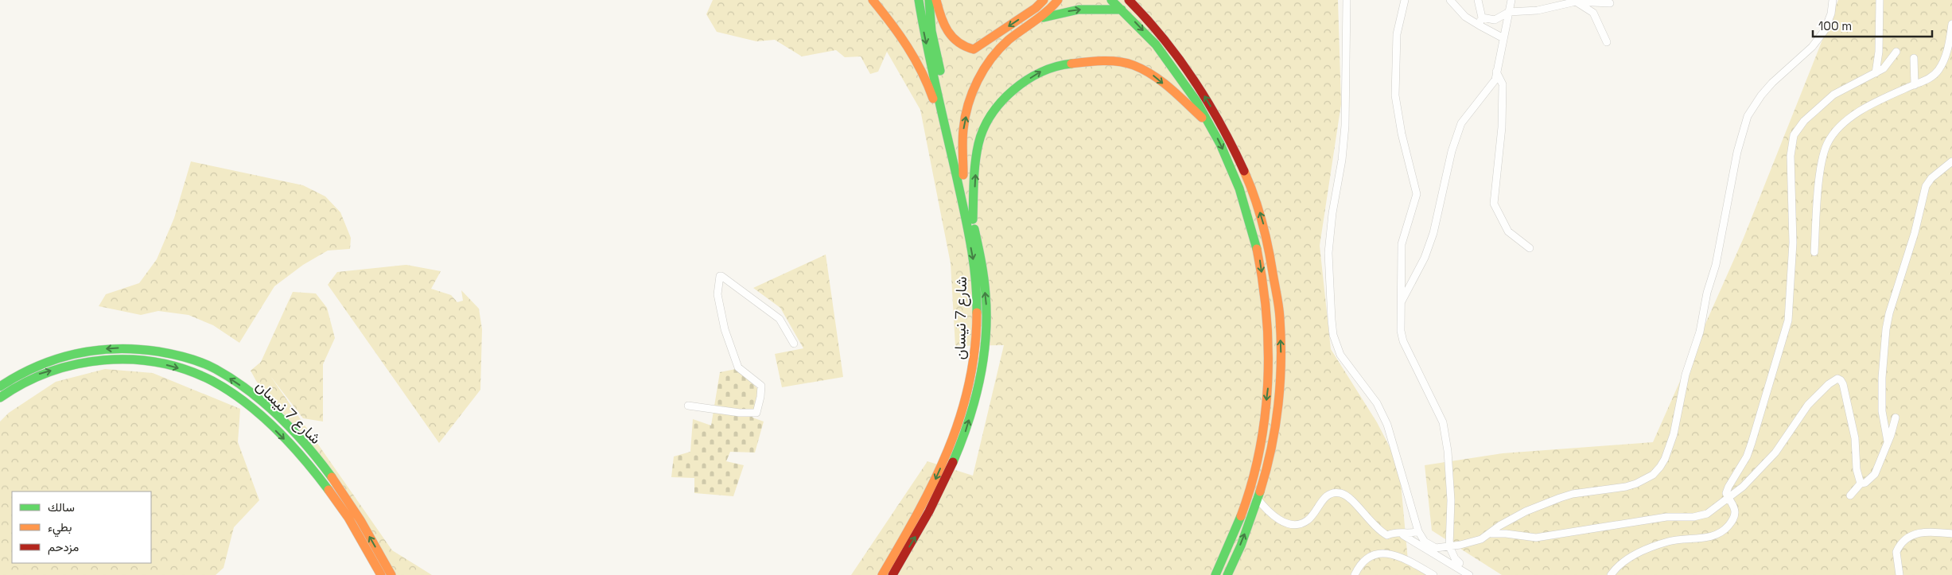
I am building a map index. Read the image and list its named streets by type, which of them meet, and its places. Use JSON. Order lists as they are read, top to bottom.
{
  "streets": {
    "main road": ["شارع 7 نيسان"]
  },
  "legend": ["سالك", "بطيء", "مزدحم"],
  "scale_bar": "100 m"
}
